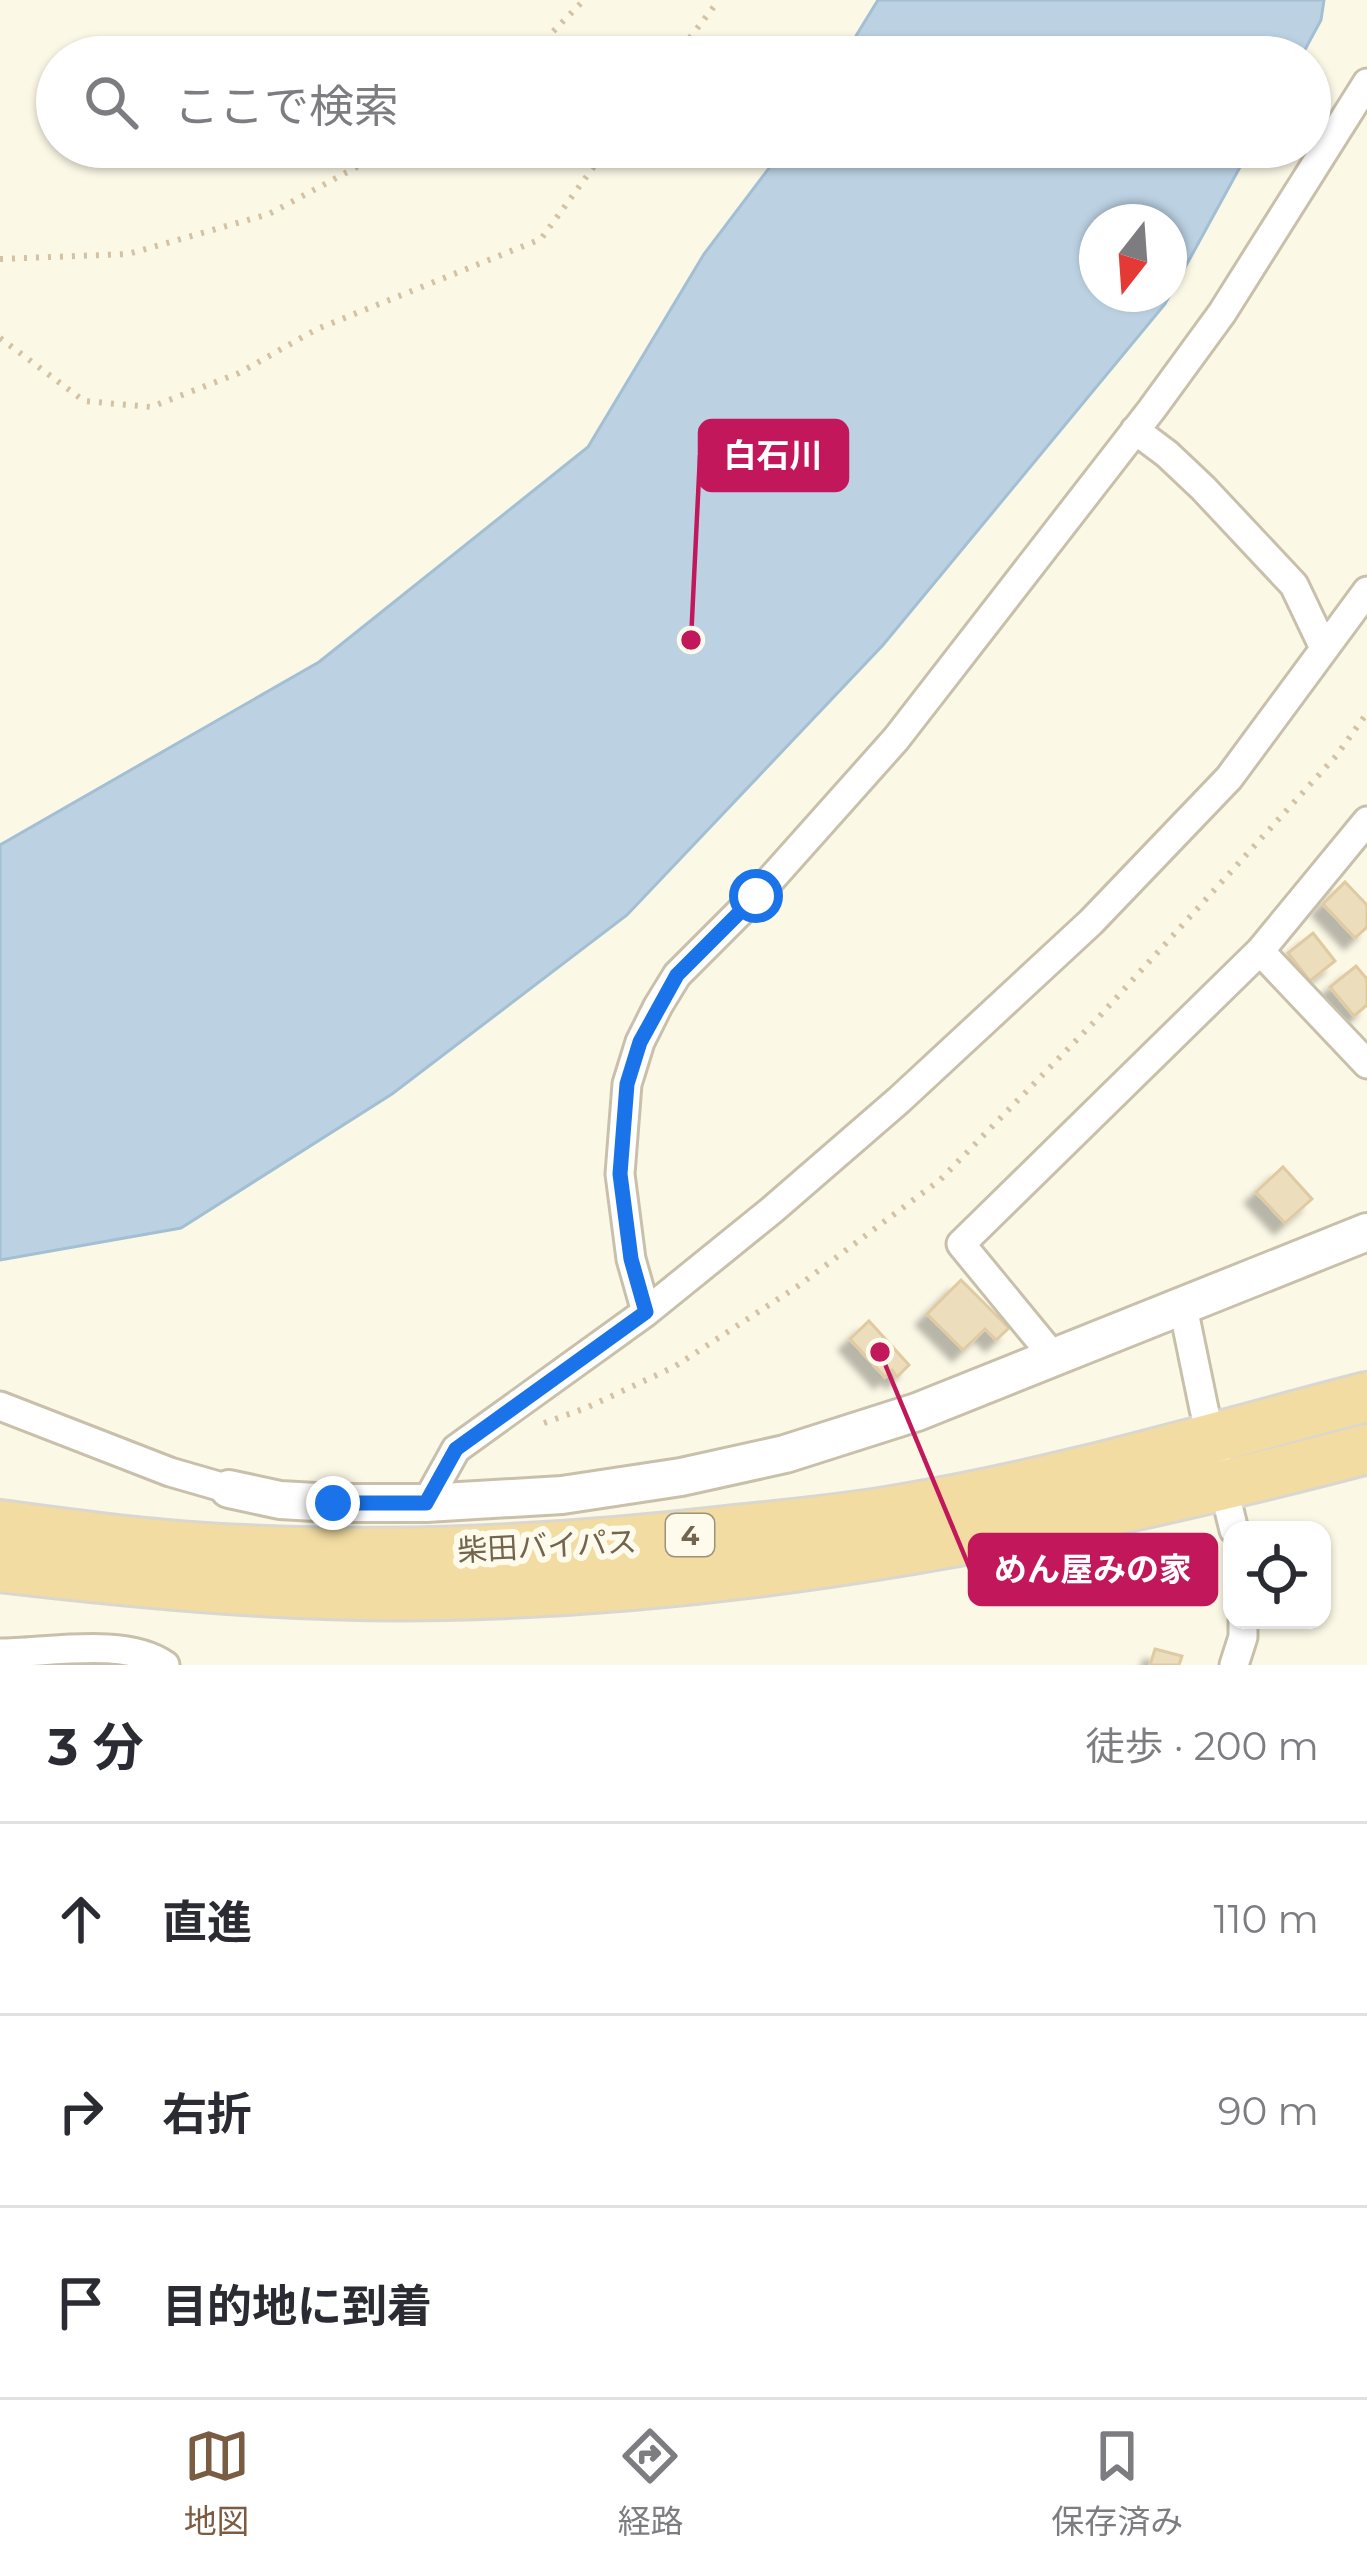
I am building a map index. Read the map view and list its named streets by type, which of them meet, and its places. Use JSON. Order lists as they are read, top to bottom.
{
  "streets": {
    "highway": ["4", "柴田バイパス"]
  },
  "places": ["白石川", "めん屋みの家"],
  "north": "bottom",
  "page": {
    "search": "ここで検索",
    "heading": ["3 分", "徒歩 · 200 m"],
    "list": [
      ["直進", "110 m"],
      ["右折", "90 m"],
      "目的地に到着"
    ],
    "nav": ["地図", "経路", "保存済み"]
  }
}
